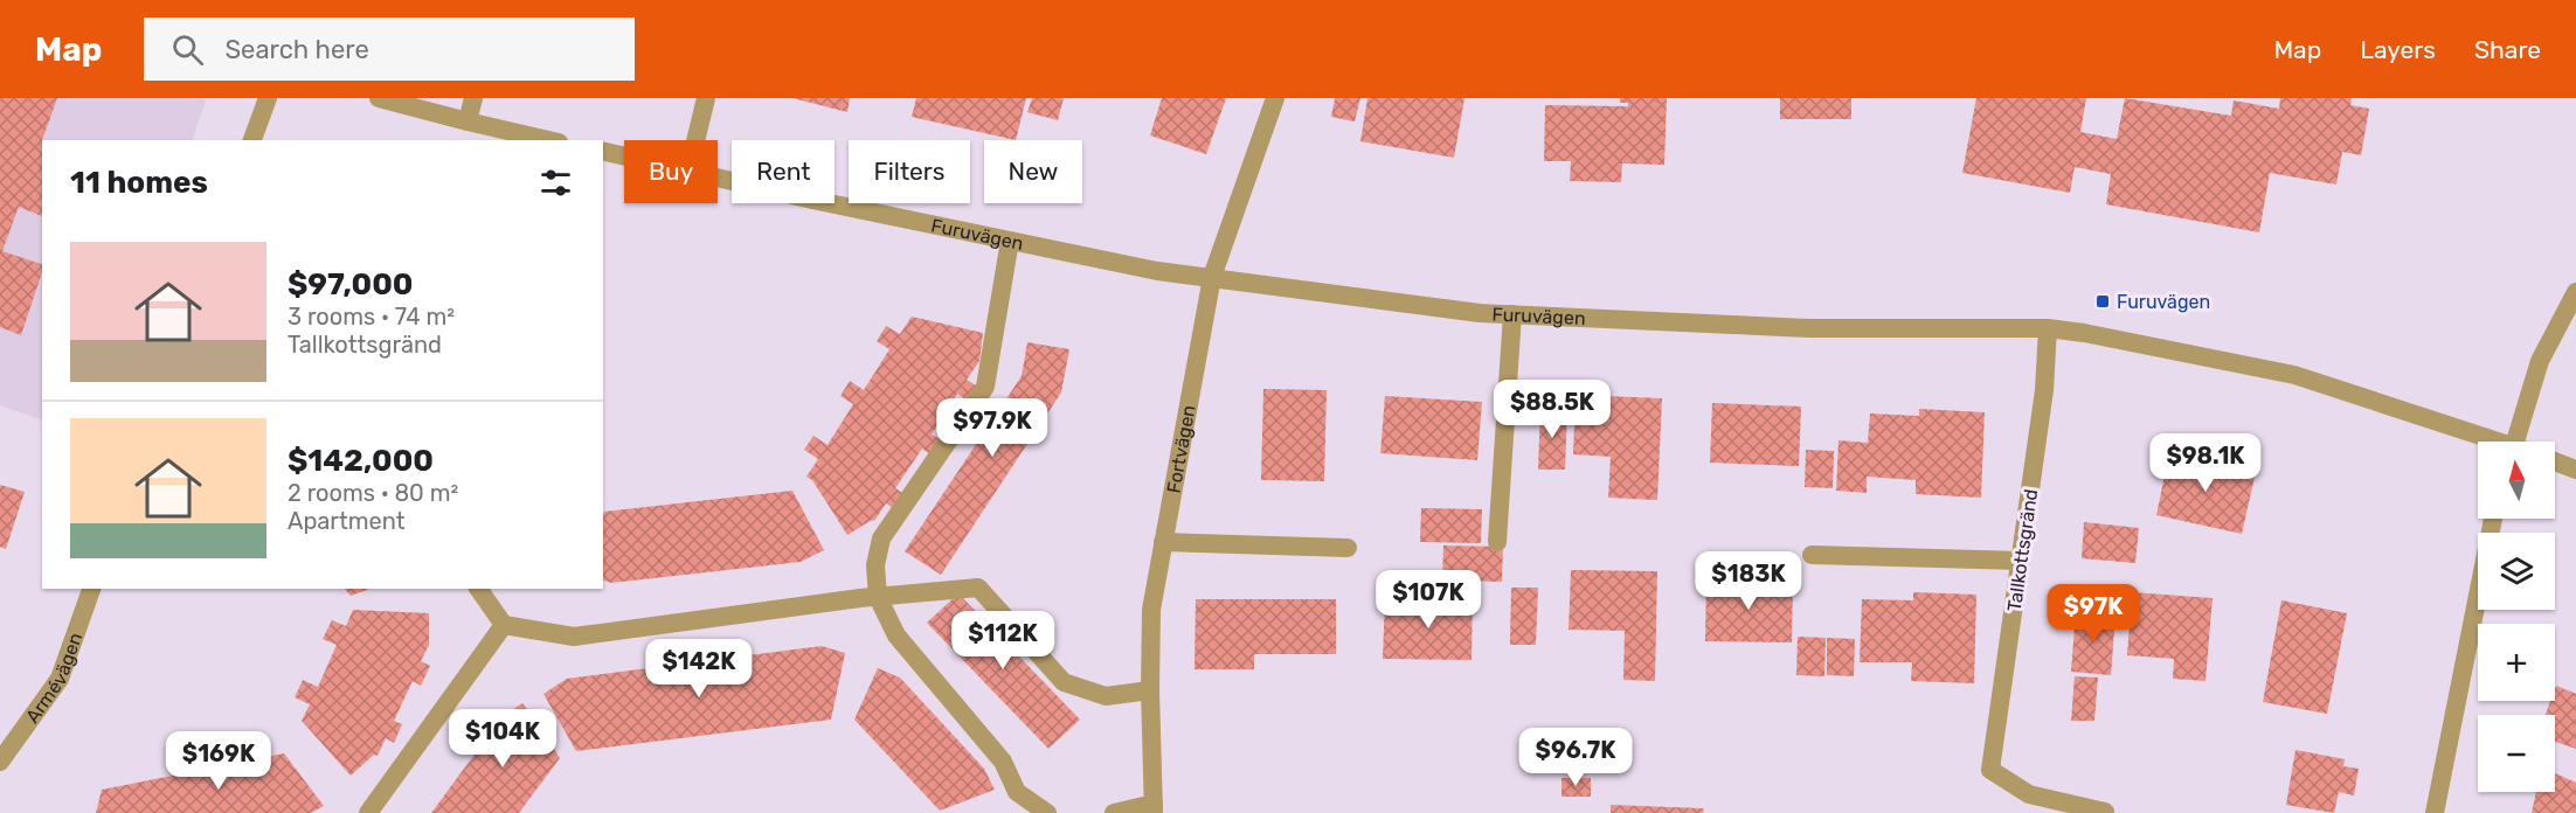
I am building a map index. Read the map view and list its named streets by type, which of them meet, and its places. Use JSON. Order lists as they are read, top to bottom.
{
  "streets": {
    "street": [
      "Furuvägen",
      "Fortvägen",
      "Tallkottsgränd",
      "Armévägen"
    ]
  },
  "crossings": [
    ["Furuvägen", "Fortvägen"],
    ["Furuvägen", "Tallkottsgränd"]
  ],
  "places": {
    "transit": ["Furuvägen"]
  },
  "north": "top",
  "page": {
    "header": "Map",
    "search": "Search here",
    "nav": ["Map", "Layers", "Share"],
    "chip": [
      "Buy",
      "Rent",
      "Filters",
      "New"
    ],
    "heading": "11 homes",
    "list": [
      {
        "name": "$97,000",
        "note": "3 rooms · 74 m² · Tallkottsgränd"
      },
      {
        "name": "$142,000",
        "note": "2 rooms · 80 m² · Apartment"
      }
    ],
    "price": [
      "$88.5K",
      "$97.9K",
      "$98.1K",
      "$183K",
      "$107K",
      "$97K",
      "$112K",
      "$142K",
      "$104K",
      "$96.7K",
      "$169K"
    ],
    "map_buttons": ["+", "−"]
  }
}
